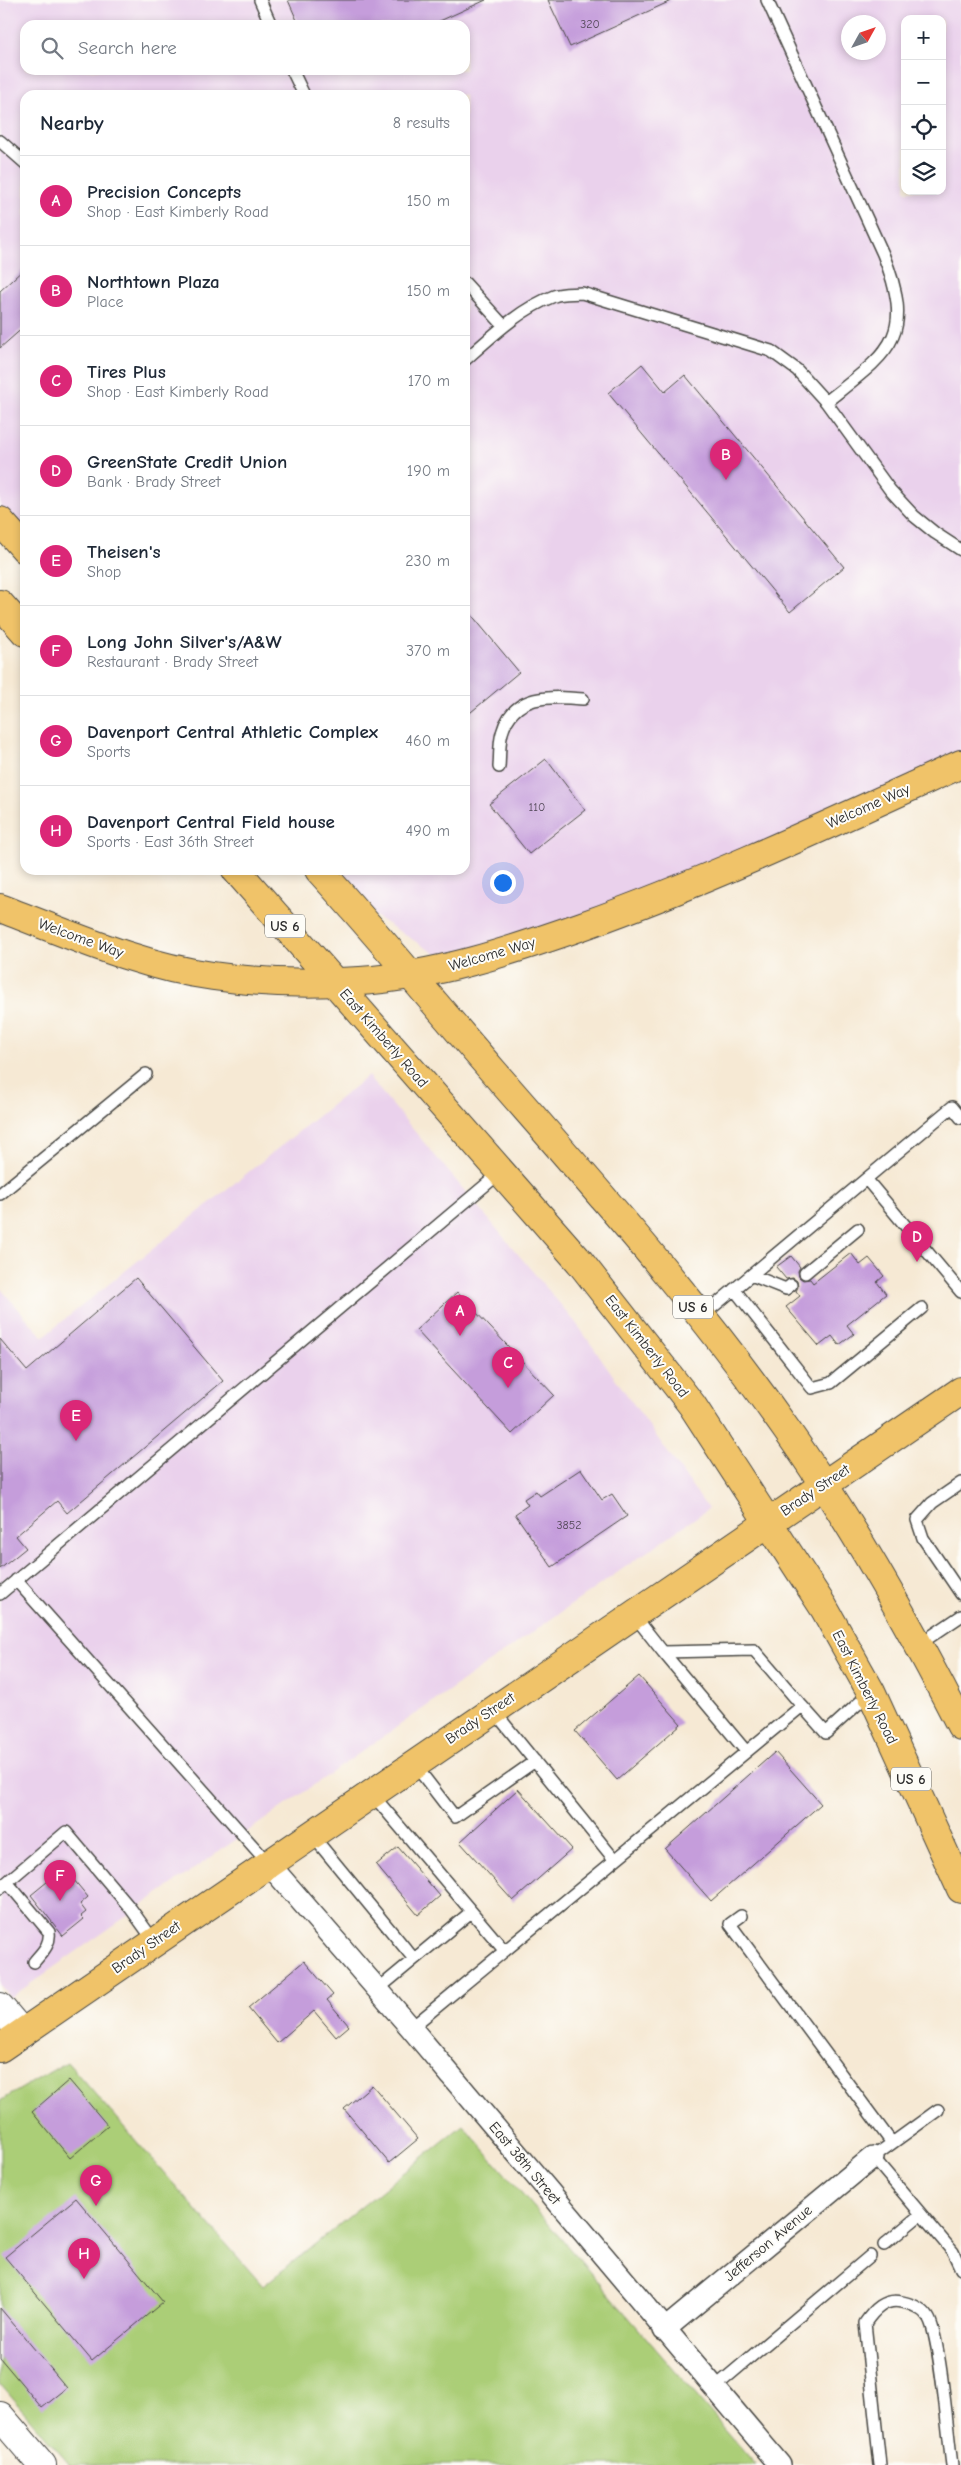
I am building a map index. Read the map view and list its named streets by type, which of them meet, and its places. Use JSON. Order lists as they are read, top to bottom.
{
  "streets": {
    "main road": [
      "Welcome Way",
      "US 6",
      "East Kimberly Road",
      "Brady Street"
    ],
    "street": ["East 38th Street", "Jefferson Avenue"]
  },
  "crossings": [
    ["Welcome Way", "US 6"],
    ["Welcome Way", "East Kimberly Road"],
    ["US 6", "Brady Street"],
    ["East Kimberly Road", "Brady Street"],
    ["Brady Street", "East 38th Street"],
    ["East 38th Street", "Jefferson Avenue"]
  ],
  "house_numbers": ["320", "110", "3852"],
  "north": "top right",
  "page": {
    "map_buttons": ["+", "−"],
    "search": "Search here",
    "heading": ["Nearby", "8 results"],
    "list": [
      {
        "mark": "A",
        "name": "Precision Concepts",
        "note": "Shop · East Kimberly Road",
        "value": "150 m"
      },
      {
        "mark": "B",
        "name": "Northtown Plaza",
        "note": "Place",
        "value": "150 m"
      },
      {
        "mark": "C",
        "name": "Tires Plus",
        "note": "Shop · East Kimberly Road",
        "value": "170 m"
      },
      {
        "mark": "D",
        "name": "GreenState Credit Union",
        "note": "Bank · Brady Street",
        "value": "190 m"
      },
      {
        "mark": "E",
        "name": "Theisen's",
        "note": "Shop",
        "value": "230 m"
      },
      {
        "mark": "F",
        "name": "Long John Silver's/A&W",
        "note": "Restaurant · Brady Street",
        "value": "370 m"
      },
      {
        "mark": "G",
        "name": "Davenport Central Athletic Complex",
        "note": "Sports",
        "value": "460 m"
      },
      {
        "mark": "H",
        "name": "Davenport Central Field house",
        "note": "Sports · East 36th Street",
        "value": "490 m"
      }
    ],
    "pins": [
      "B",
      "D",
      "A",
      "C",
      "E",
      "F",
      "G",
      "H"
    ]
  }
}
